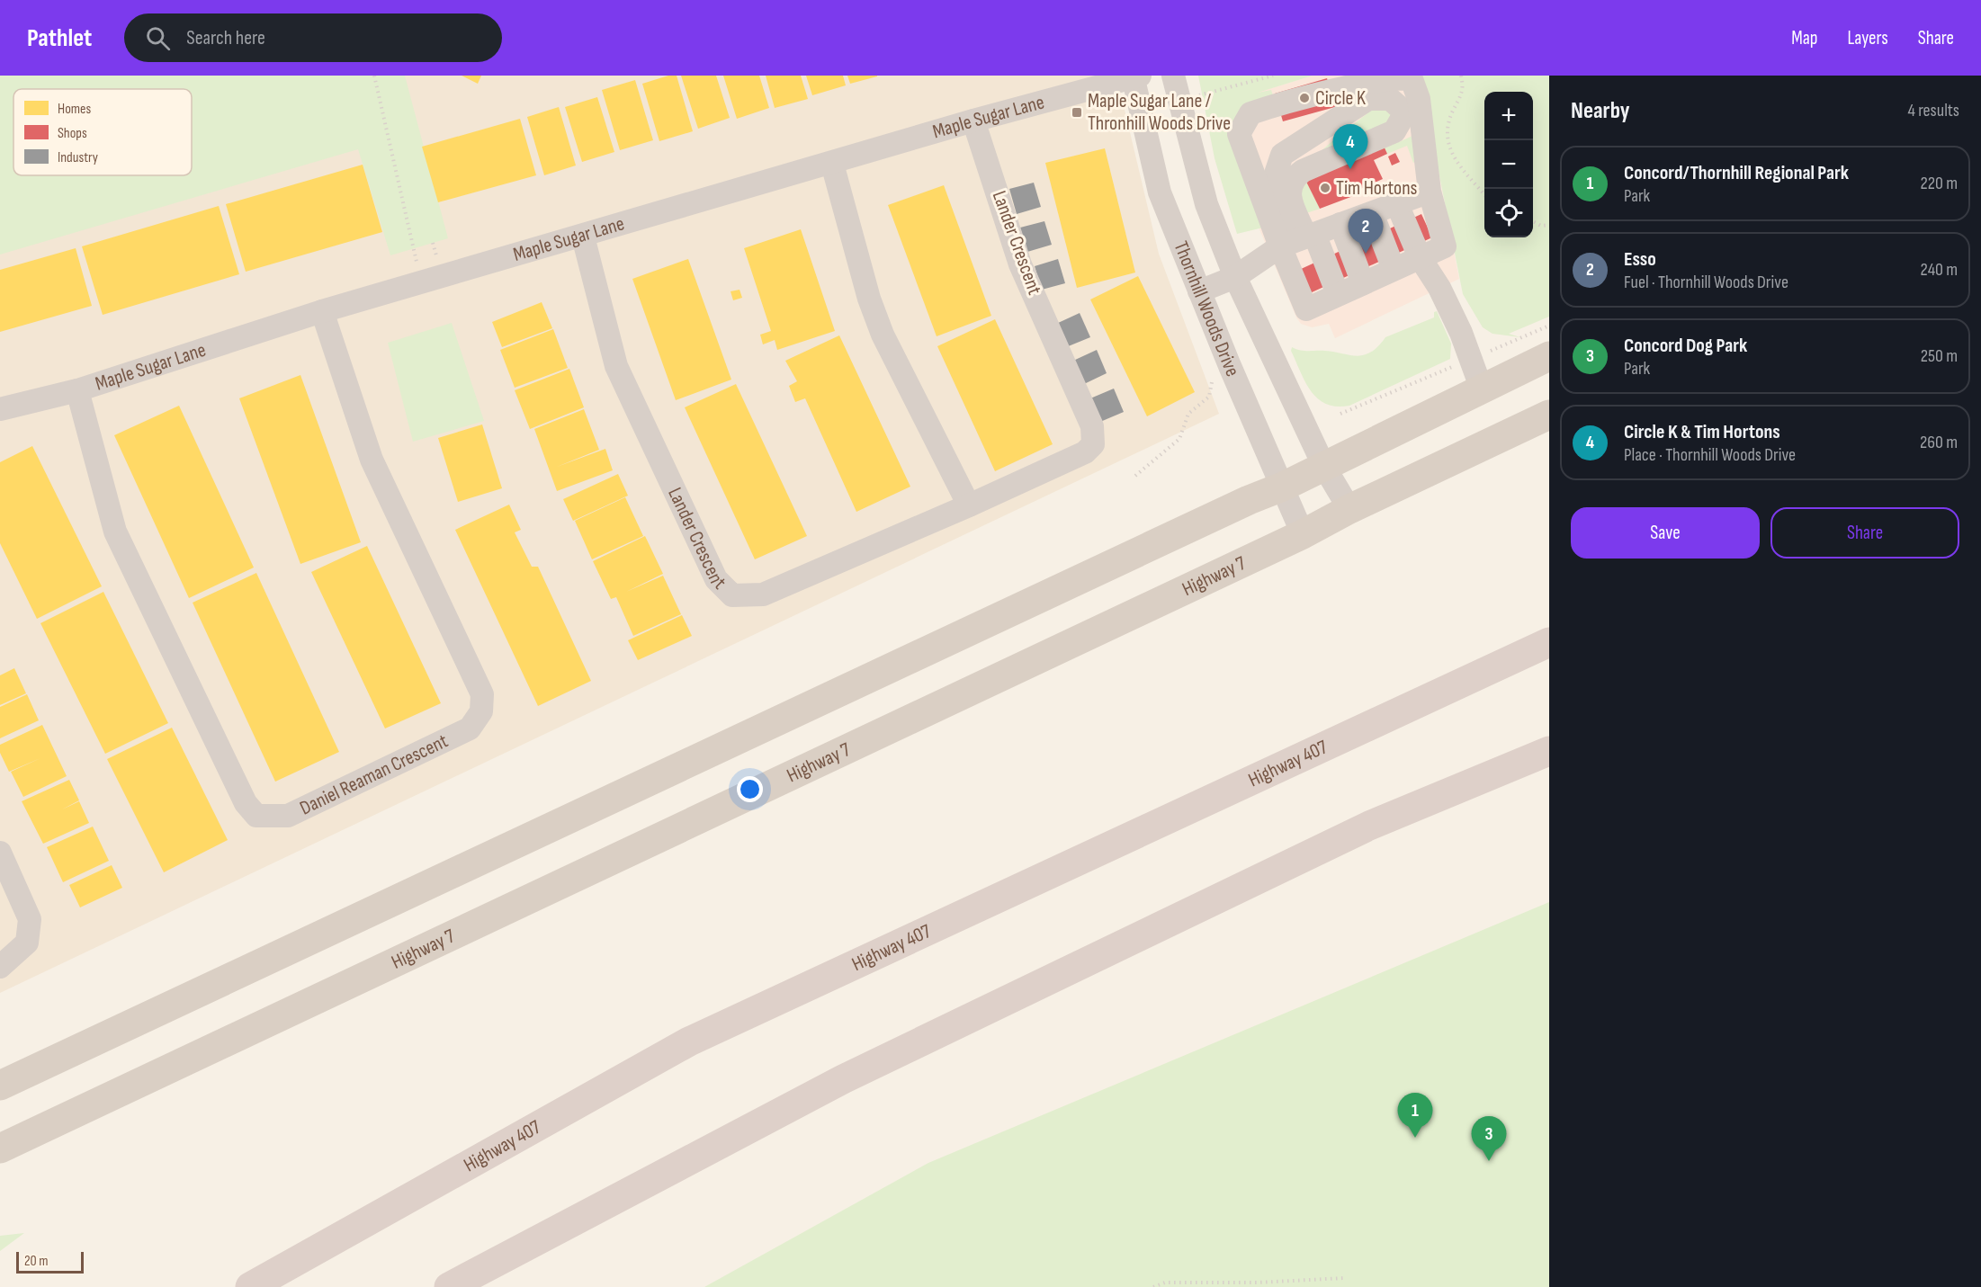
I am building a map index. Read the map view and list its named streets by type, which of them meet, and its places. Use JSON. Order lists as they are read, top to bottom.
{
  "streets": {
    "highway": ["Highway 407"],
    "main road": ["Highway 7"],
    "street": [
      "Maple Sugar Lane",
      "Lander Crescent",
      "Thornhill Woods Drive",
      "Daniel Reaman Crescent"
    ]
  },
  "crossings": [
    ["Maple Sugar Lane", "Lander Crescent"],
    ["Maple Sugar Lane", "Thornhill Woods Drive"],
    ["Maple Sugar Lane", "Daniel Reaman Crescent"],
    ["Thornhill Woods Drive", "Highway 7"]
  ],
  "places": {
    "other": ["Circle K", "Tim Hortons"],
    "transit": ["Maple Sugar Lane / Thronhill Woods Drive"]
  },
  "legend": ["Homes", "Shops", "Industry"],
  "scale_bar": "20 m",
  "page": {
    "header": "Pathlet",
    "search": "Search here",
    "nav": ["Map", "Layers", "Share"],
    "heading": ["Nearby", "4 results"],
    "map_buttons": ["+", "−"],
    "pins": [
      "4",
      "2",
      "1",
      "3"
    ],
    "list": [
      {
        "mark": "1",
        "name": "Concord/Thornhill Regional Park",
        "note": "Park",
        "value": "220 m"
      },
      {
        "mark": "2",
        "name": "Esso",
        "note": "Fuel · Thornhill Woods Drive",
        "value": "240 m"
      },
      {
        "mark": "3",
        "name": "Concord Dog Park",
        "note": "Park",
        "value": "250 m"
      },
      {
        "mark": "4",
        "name": "Circle K & Tim Hortons",
        "note": "Place · Thornhill Woods Drive",
        "value": "260 m"
      }
    ],
    "buttons": ["Save", "Share"],
    "scale": "20 m"
  }
}
